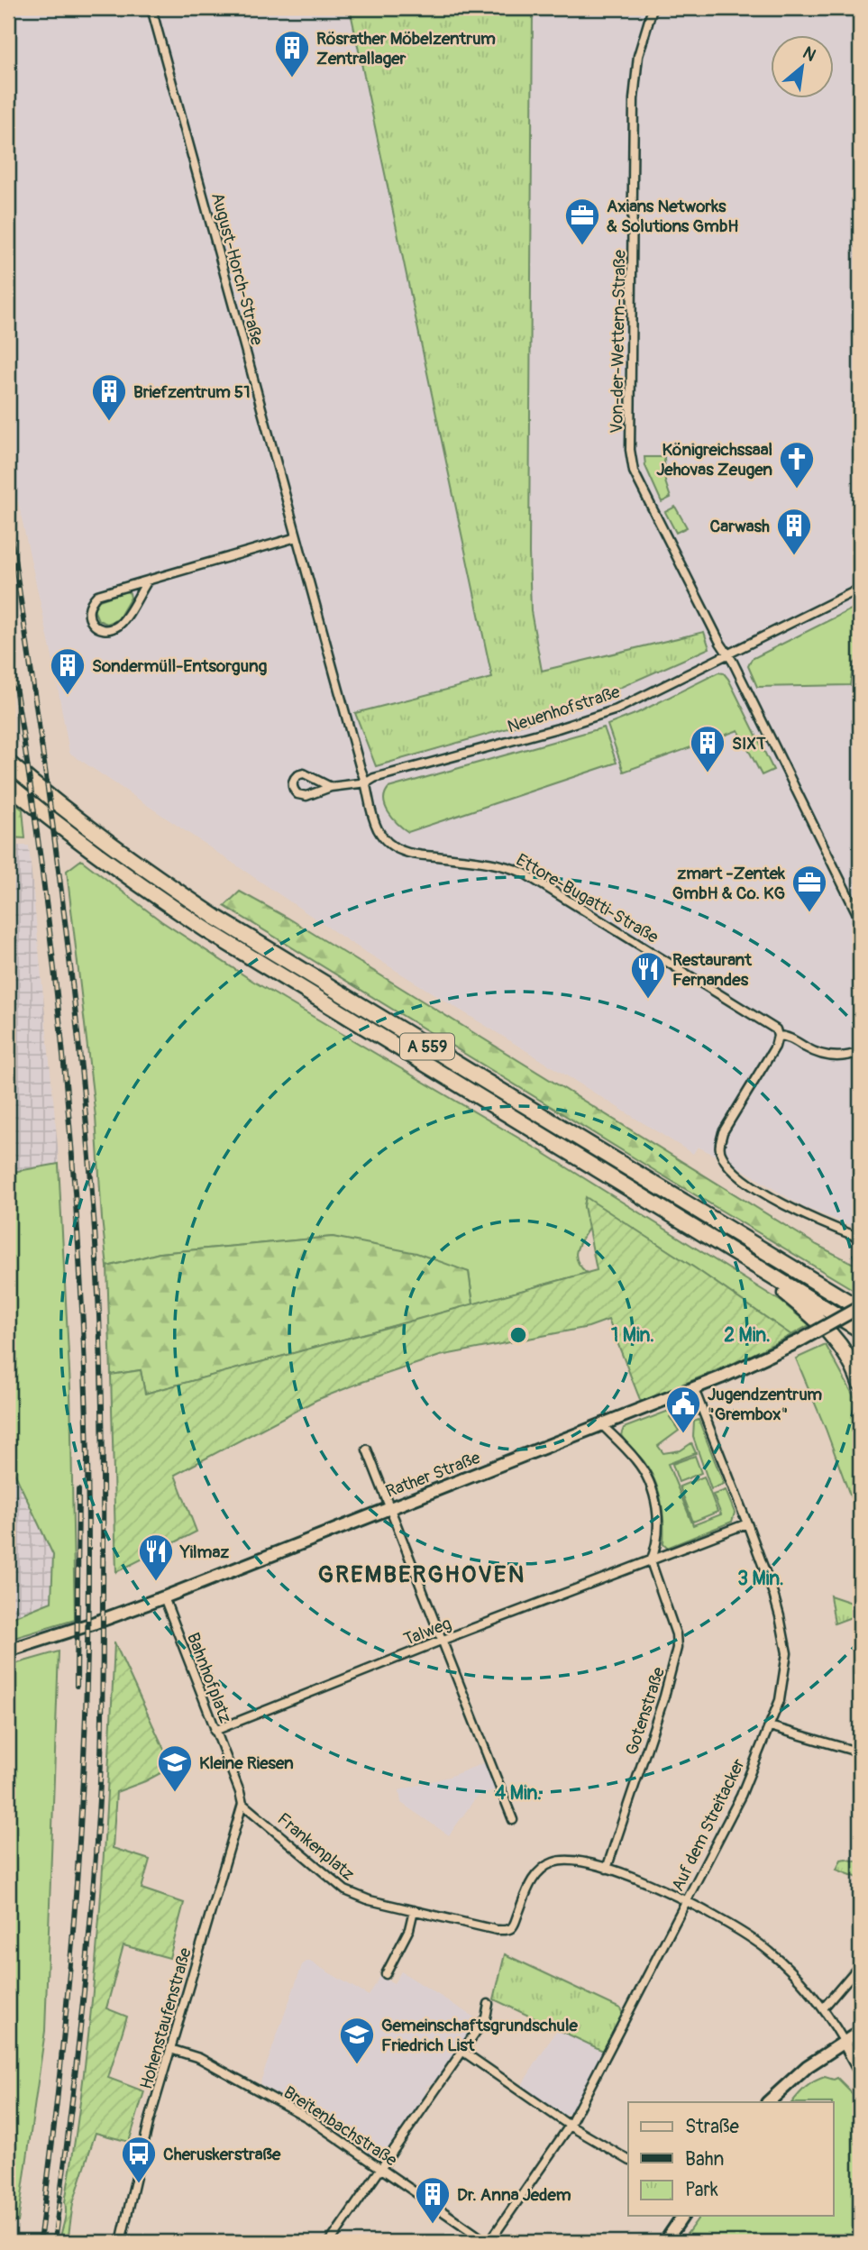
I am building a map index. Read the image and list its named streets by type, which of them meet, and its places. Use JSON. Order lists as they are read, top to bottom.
{
  "streets": {
    "highway": ["A 559"],
    "street": [
      "August-Horch-Straße",
      "Von-der-Wettern-Straße",
      "Neuenhofstraße",
      "Ettore-Bugatti-Straße",
      "Rather Straße",
      "Talweg",
      "Bahnhofplatz",
      "Gotenstraße",
      "Auf dem Streitacker",
      "Frankenplatz",
      "Hohenstaufenstraße",
      "Breitenbachstraße"
    ]
  },
  "crossings": [
    ["August-Horch-Straße", "Neuenhofstraße"],
    ["August-Horch-Straße", "Ettore-Bugatti-Straße"],
    ["Von-der-Wettern-Straße", "Neuenhofstraße"],
    ["Neuenhofstraße", "Ettore-Bugatti-Straße"],
    ["A 559", "Rather Straße"],
    ["Rather Straße", "Bahnhofplatz"],
    ["Rather Straße", "Auf dem Streitacker"],
    ["Talweg", "Bahnhofplatz"],
    ["Talweg", "Gotenstraße"],
    ["Talweg", "Auf dem Streitacker"],
    ["Bahnhofplatz", "Frankenplatz"],
    ["Bahnhofplatz", "Hohenstaufenstraße"],
    ["Gotenstraße", "Frankenplatz"],
    ["Auf dem Streitacker", "Breitenbachstraße"],
    ["Frankenplatz", "Hohenstaufenstraße"],
    ["Hohenstaufenstraße", "Breitenbachstraße"]
  ],
  "districts": ["GREMBERGHOVEN"],
  "places": {
    "building": [
      "Rösrather Möbelzentrum Zentrallager",
      "Briefzentrum 51",
      "Carwash",
      "Sondermüll-Entsorgung",
      "SIXT",
      "Dr. Anna Jedem"
    ],
    "office": ["Axians Networks & Solutions GmbH", "zmart -Zentek GmbH & Co. KG"],
    "church": ["Königreichssaal Jehovas Zeugen"],
    "restaurant": ["Restaurant Fernandes", "Yilmaz"],
    "public building": ["Jugendzentrum \"Grembox\""],
    "school or university": ["Kleine Riesen", "Gemeinschaftsgrundschule Friedrich List"],
    "bus stop": ["Cheruskerstraße"]
  },
  "legend": ["Straße", "Bahn", "Park"],
  "north": "top right",
  "rings": [
    "1 Min.",
    "2 Min.",
    "3 Min.",
    "4 Min."
  ]
}
